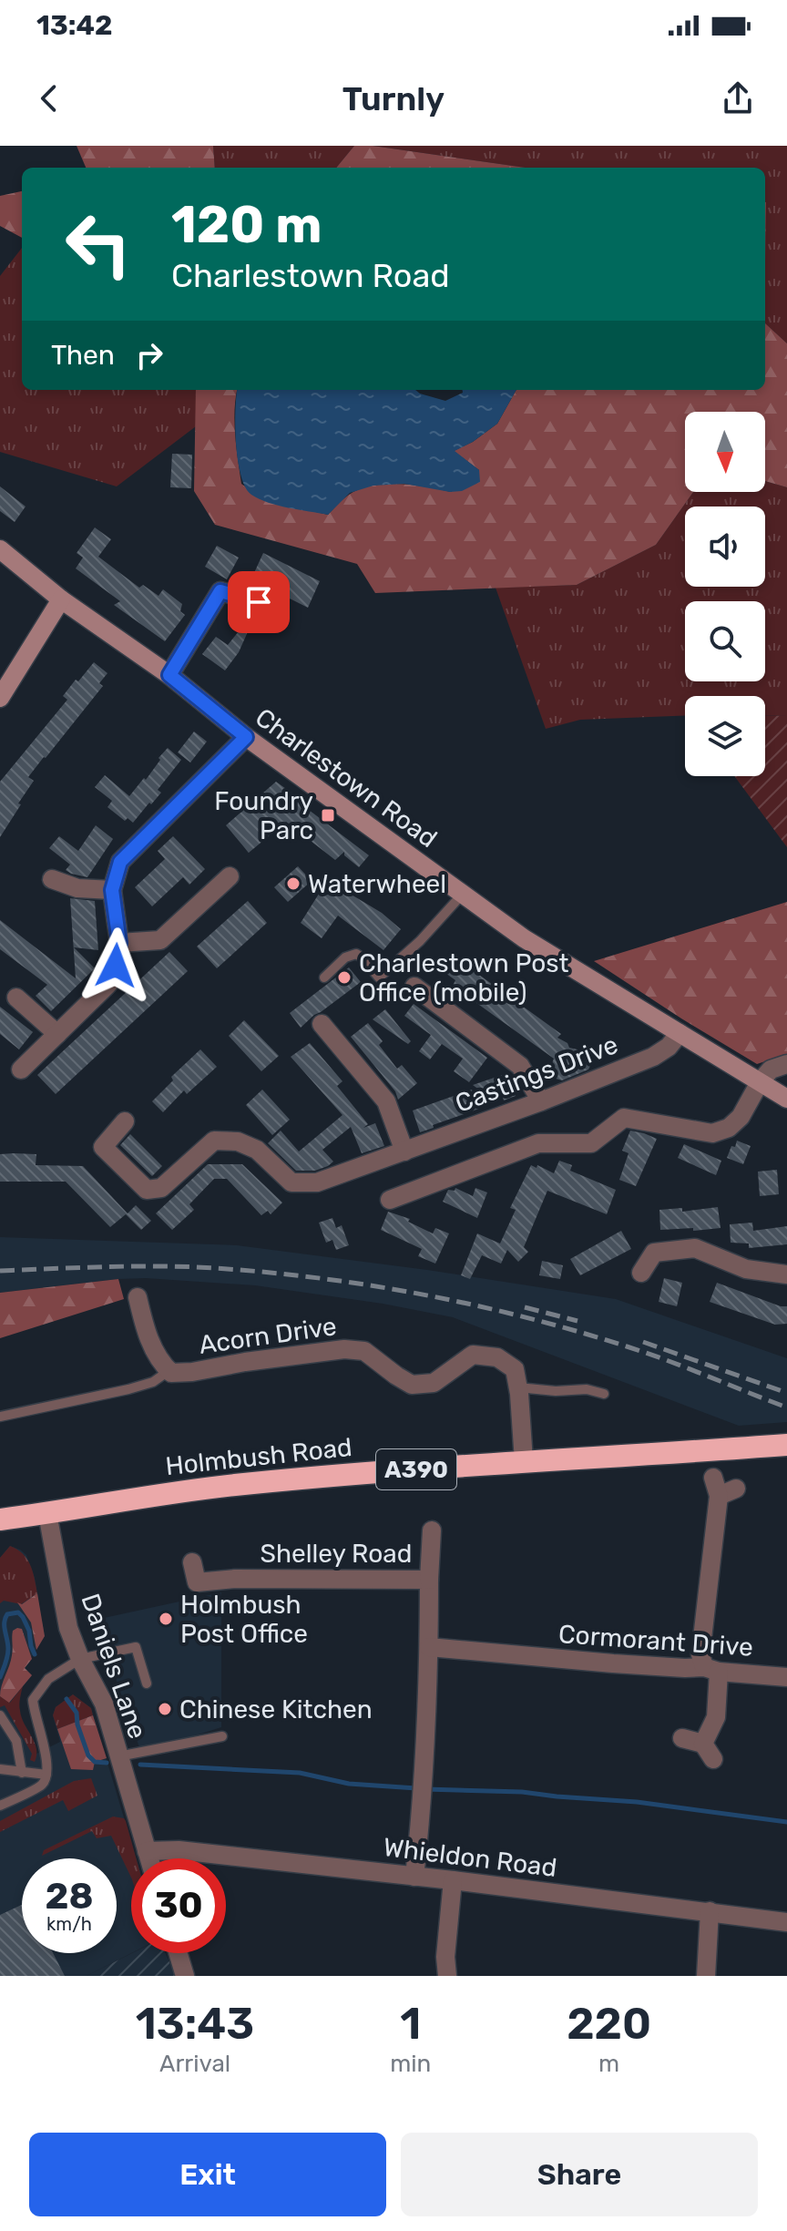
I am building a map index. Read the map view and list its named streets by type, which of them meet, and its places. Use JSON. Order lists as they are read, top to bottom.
{
  "streets": {
    "highway": ["Holmbush Road", "A390"],
    "street": [
      "Charlestown Road",
      "Castings Drive",
      "Acorn Drive",
      "Shelley Road",
      "Cormorant Drive",
      "Daniels Lane",
      "Whieldon Road"
    ]
  },
  "crossings": [
    ["Charlestown Road", "Castings Drive"],
    ["Acorn Drive", "Holmbush Road"],
    ["Holmbush Road", "Daniels Lane"],
    ["Shelley Road", "Cormorant Drive"],
    ["Shelley Road", "Whieldon Road"],
    ["Daniels Lane", "Whieldon Road"]
  ],
  "places": {
    "transit": ["Foundry Parc"],
    "other": [
      "Waterwheel",
      "Charlestown Post Office (mobile)",
      "Holmbush Post Office",
      "Chinese Kitchen"
    ]
  },
  "north": "bottom",
  "page": {
    "status": "13:42",
    "header": "Turnly",
    "turn": ["120 m", "Charlestown Road"],
    "then": "Then",
    "speed": "28 km/h",
    "limit": "30",
    "eta": [
      "13:43",
      "Arrival",
      "1",
      "min",
      "220",
      "m"
    ],
    "buttons": ["Exit", "Share"]
  }
}
